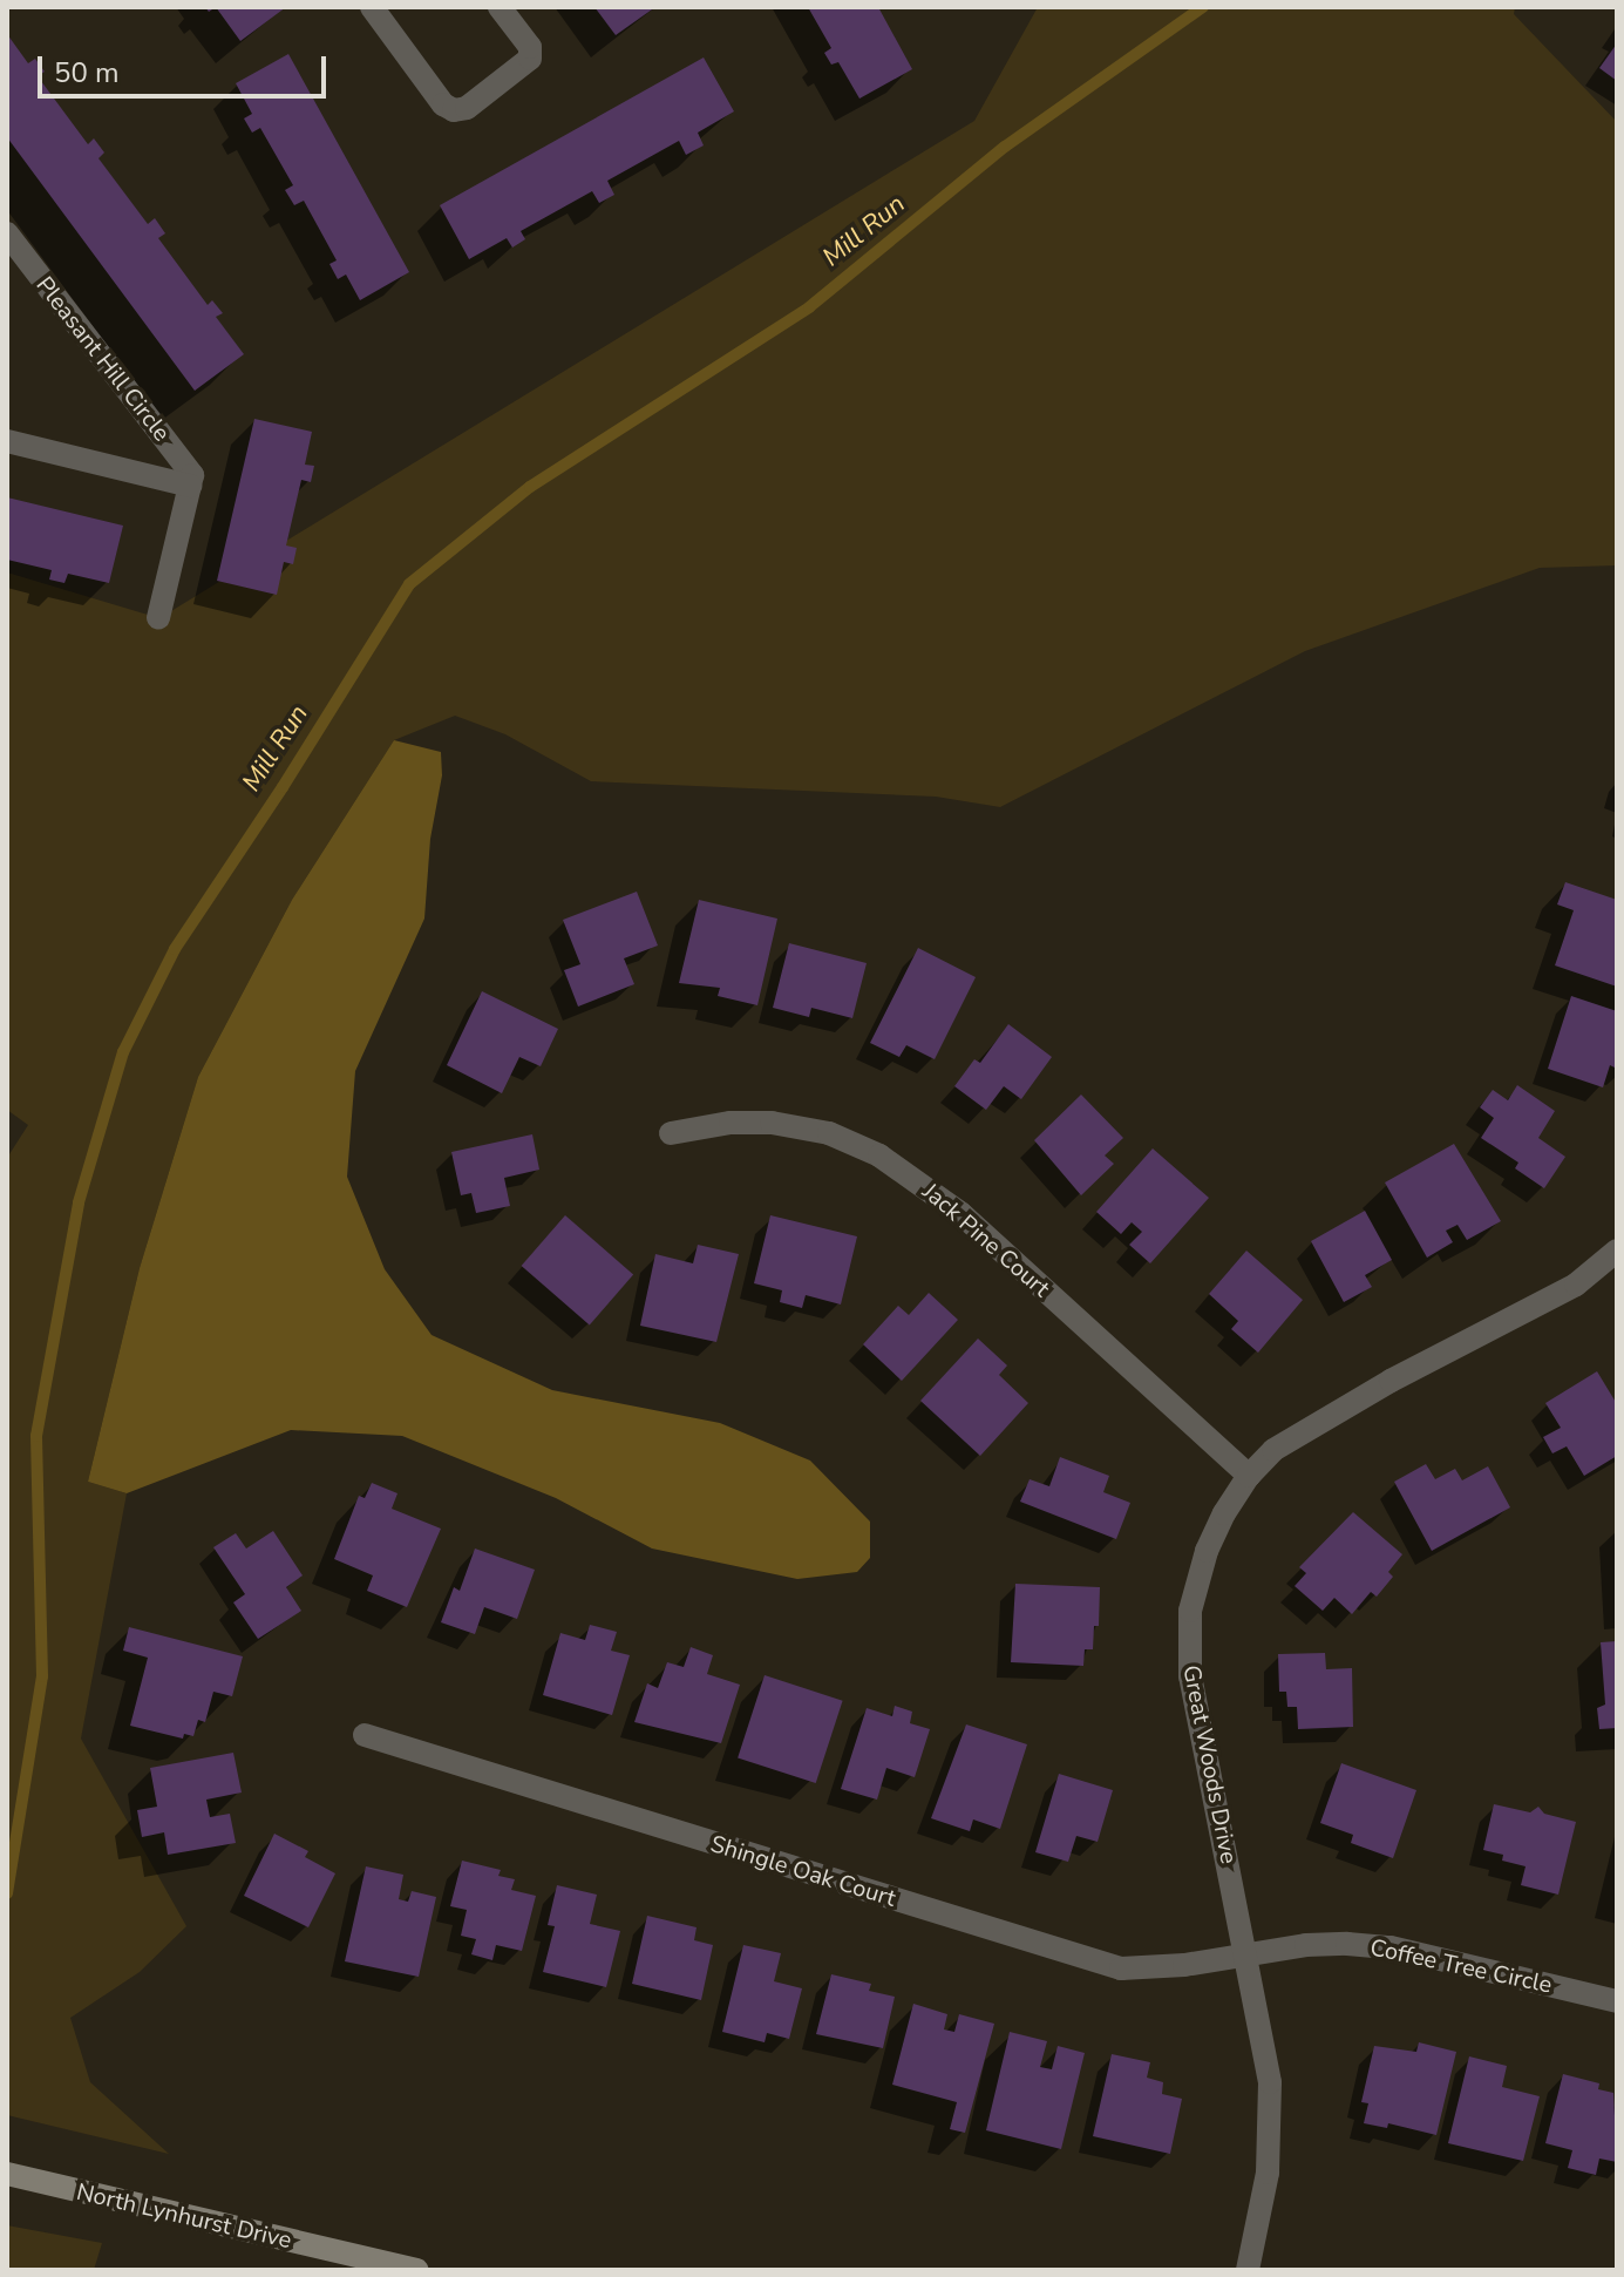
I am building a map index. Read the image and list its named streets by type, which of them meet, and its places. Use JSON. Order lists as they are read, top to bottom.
{
  "streets": {
    "main road": ["North Lynhurst Drive"],
    "street": [
      "Pleasant Hill Circle",
      "Jack Pine Court",
      "Great Woods Drive",
      "Shingle Oak Court",
      "Coffee Tree Circle"
    ]
  },
  "crossings": [
    ["Jack Pine Court", "Great Woods Drive"],
    ["Great Woods Drive", "Shingle Oak Court"],
    ["Great Woods Drive", "Coffee Tree Circle"],
    ["Shingle Oak Court", "Coffee Tree Circle"]
  ],
  "water": ["Mill Run"],
  "scale_bar": "50 m"
}
